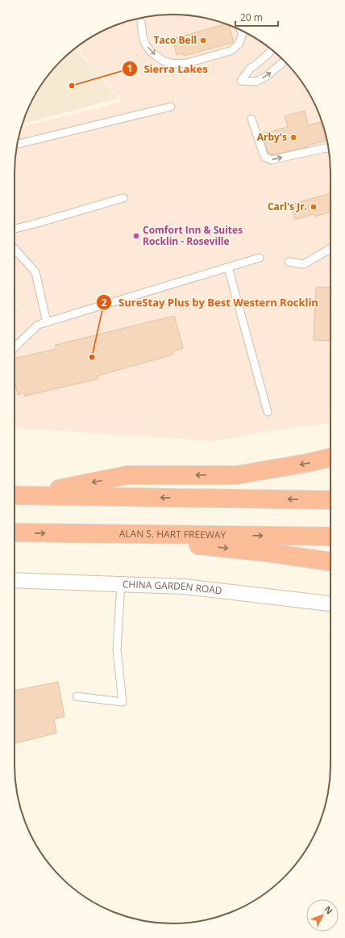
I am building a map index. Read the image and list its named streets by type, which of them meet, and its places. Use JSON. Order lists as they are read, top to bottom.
{
  "streets": {
    "highway": ["ALAN S. HART FREEWAY"],
    "street": ["CHINA GARDEN ROAD"]
  },
  "places": [
    "Taco Bell",
    "Sierra Lakes",
    "Arby's",
    "Carl's Jr.",
    "Comfort Inn & Suites Rocklin - Roseville",
    "SureStay Plus by Best Western Rocklin"
  ],
  "scale_bar": "20 m",
  "north": "top right"
}
